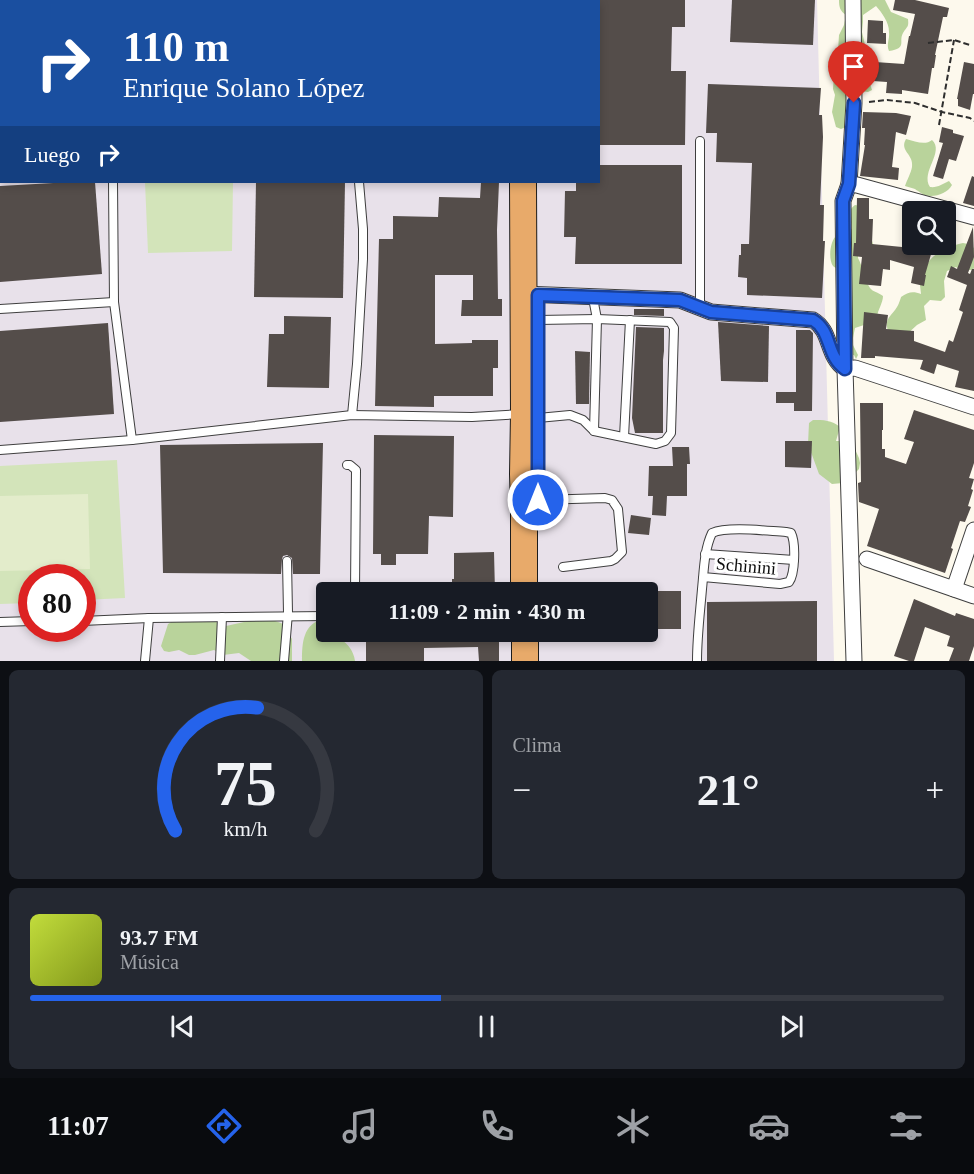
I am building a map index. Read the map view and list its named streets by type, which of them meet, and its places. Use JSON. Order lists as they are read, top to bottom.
{
  "streets": {
    "lane": ["Schinini"]
  },
  "page": {
    "turn": ["110 m", "Enrique Solano López"],
    "then": "Luego",
    "limit": "80",
    "trip": "11:09 · 2 min · 430 m",
    "tile": "Clima",
    "heat": ["−", "21°", "+"],
    "song": ["93.7 FM", "Música"],
    "tabs": "11:07",
    "gauge": ["75", "km/h"]
  }
}
